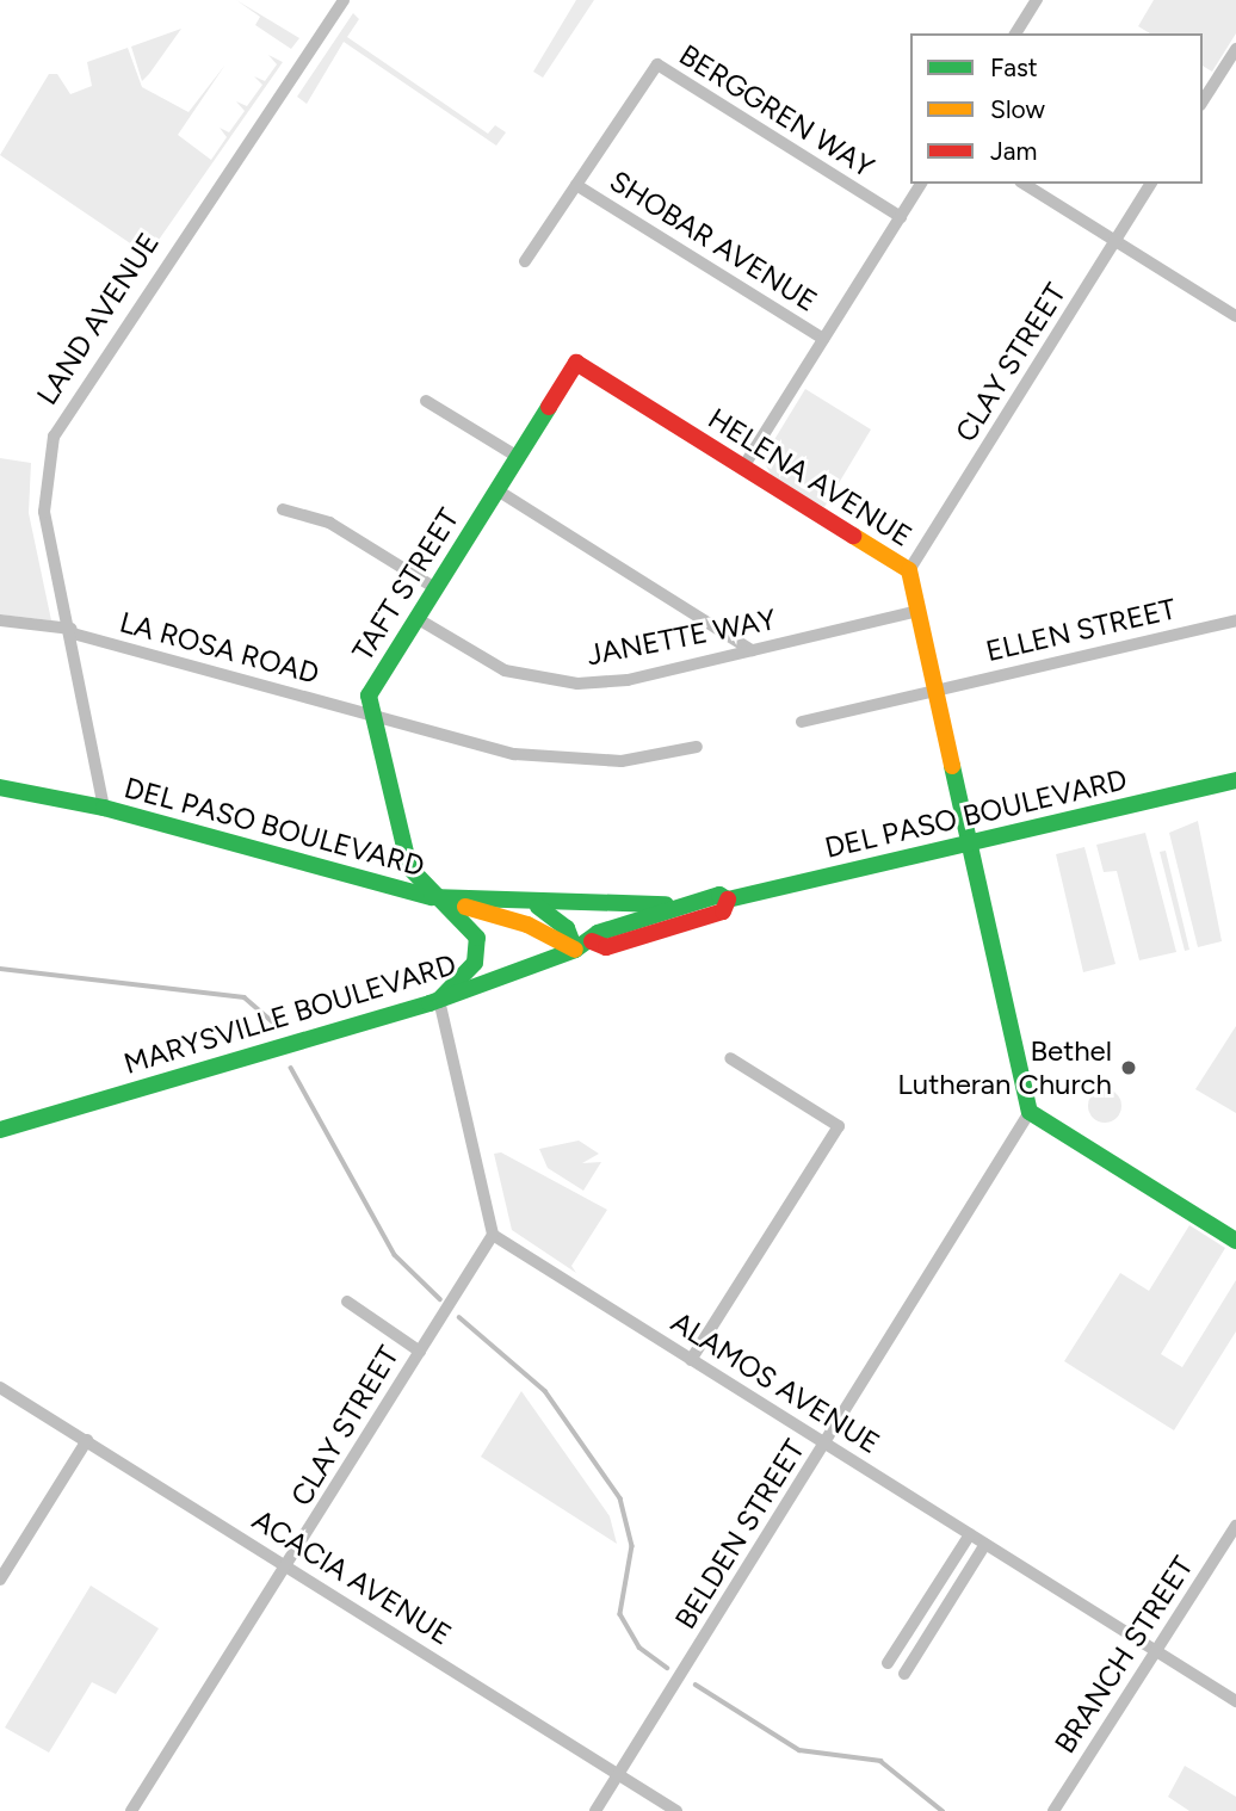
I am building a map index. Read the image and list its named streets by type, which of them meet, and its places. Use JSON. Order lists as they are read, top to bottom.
{
  "streets": {
    "main road": [
      "HELENA AVENUE",
      "TAFT STREET",
      "DEL PASO BOULEVARD",
      "MARYSVILLE BOULEVARD"
    ],
    "street": [
      "BERGGREN WAY",
      "SHOBAR AVENUE",
      "LAND AVENUE",
      "CLAY STREET",
      "ELLEN STREET",
      "JANETTE WAY",
      "LA ROSA ROAD",
      "ALAMOS AVENUE",
      "BELDEN STREET",
      "ACACIA AVENUE",
      "BRANCH STREET"
    ]
  },
  "crossings": [
    ["BERGGREN WAY", "SHOBAR AVENUE"],
    ["LAND AVENUE", "LA ROSA ROAD"],
    ["LAND AVENUE", "DEL PASO BOULEVARD"],
    ["CLAY STREET", "HELENA AVENUE"],
    ["CLAY STREET", "ALAMOS AVENUE"],
    ["CLAY STREET", "ACACIA AVENUE"],
    ["HELENA AVENUE", "TAFT STREET"],
    ["HELENA AVENUE", "ELLEN STREET"],
    ["HELENA AVENUE", "JANETTE WAY"],
    ["HELENA AVENUE", "DEL PASO BOULEVARD"],
    ["HELENA AVENUE", "BELDEN STREET"],
    ["TAFT STREET", "JANETTE WAY"],
    ["TAFT STREET", "LA ROSA ROAD"],
    ["TAFT STREET", "DEL PASO BOULEVARD"],
    ["DEL PASO BOULEVARD", "MARYSVILLE BOULEVARD"],
    ["ALAMOS AVENUE", "BELDEN STREET"],
    ["ALAMOS AVENUE", "BRANCH STREET"],
    ["BELDEN STREET", "ACACIA AVENUE"]
  ],
  "places": ["Bethel Lutheran Church"],
  "legend": ["Fast", "Slow", "Jam"]
}
